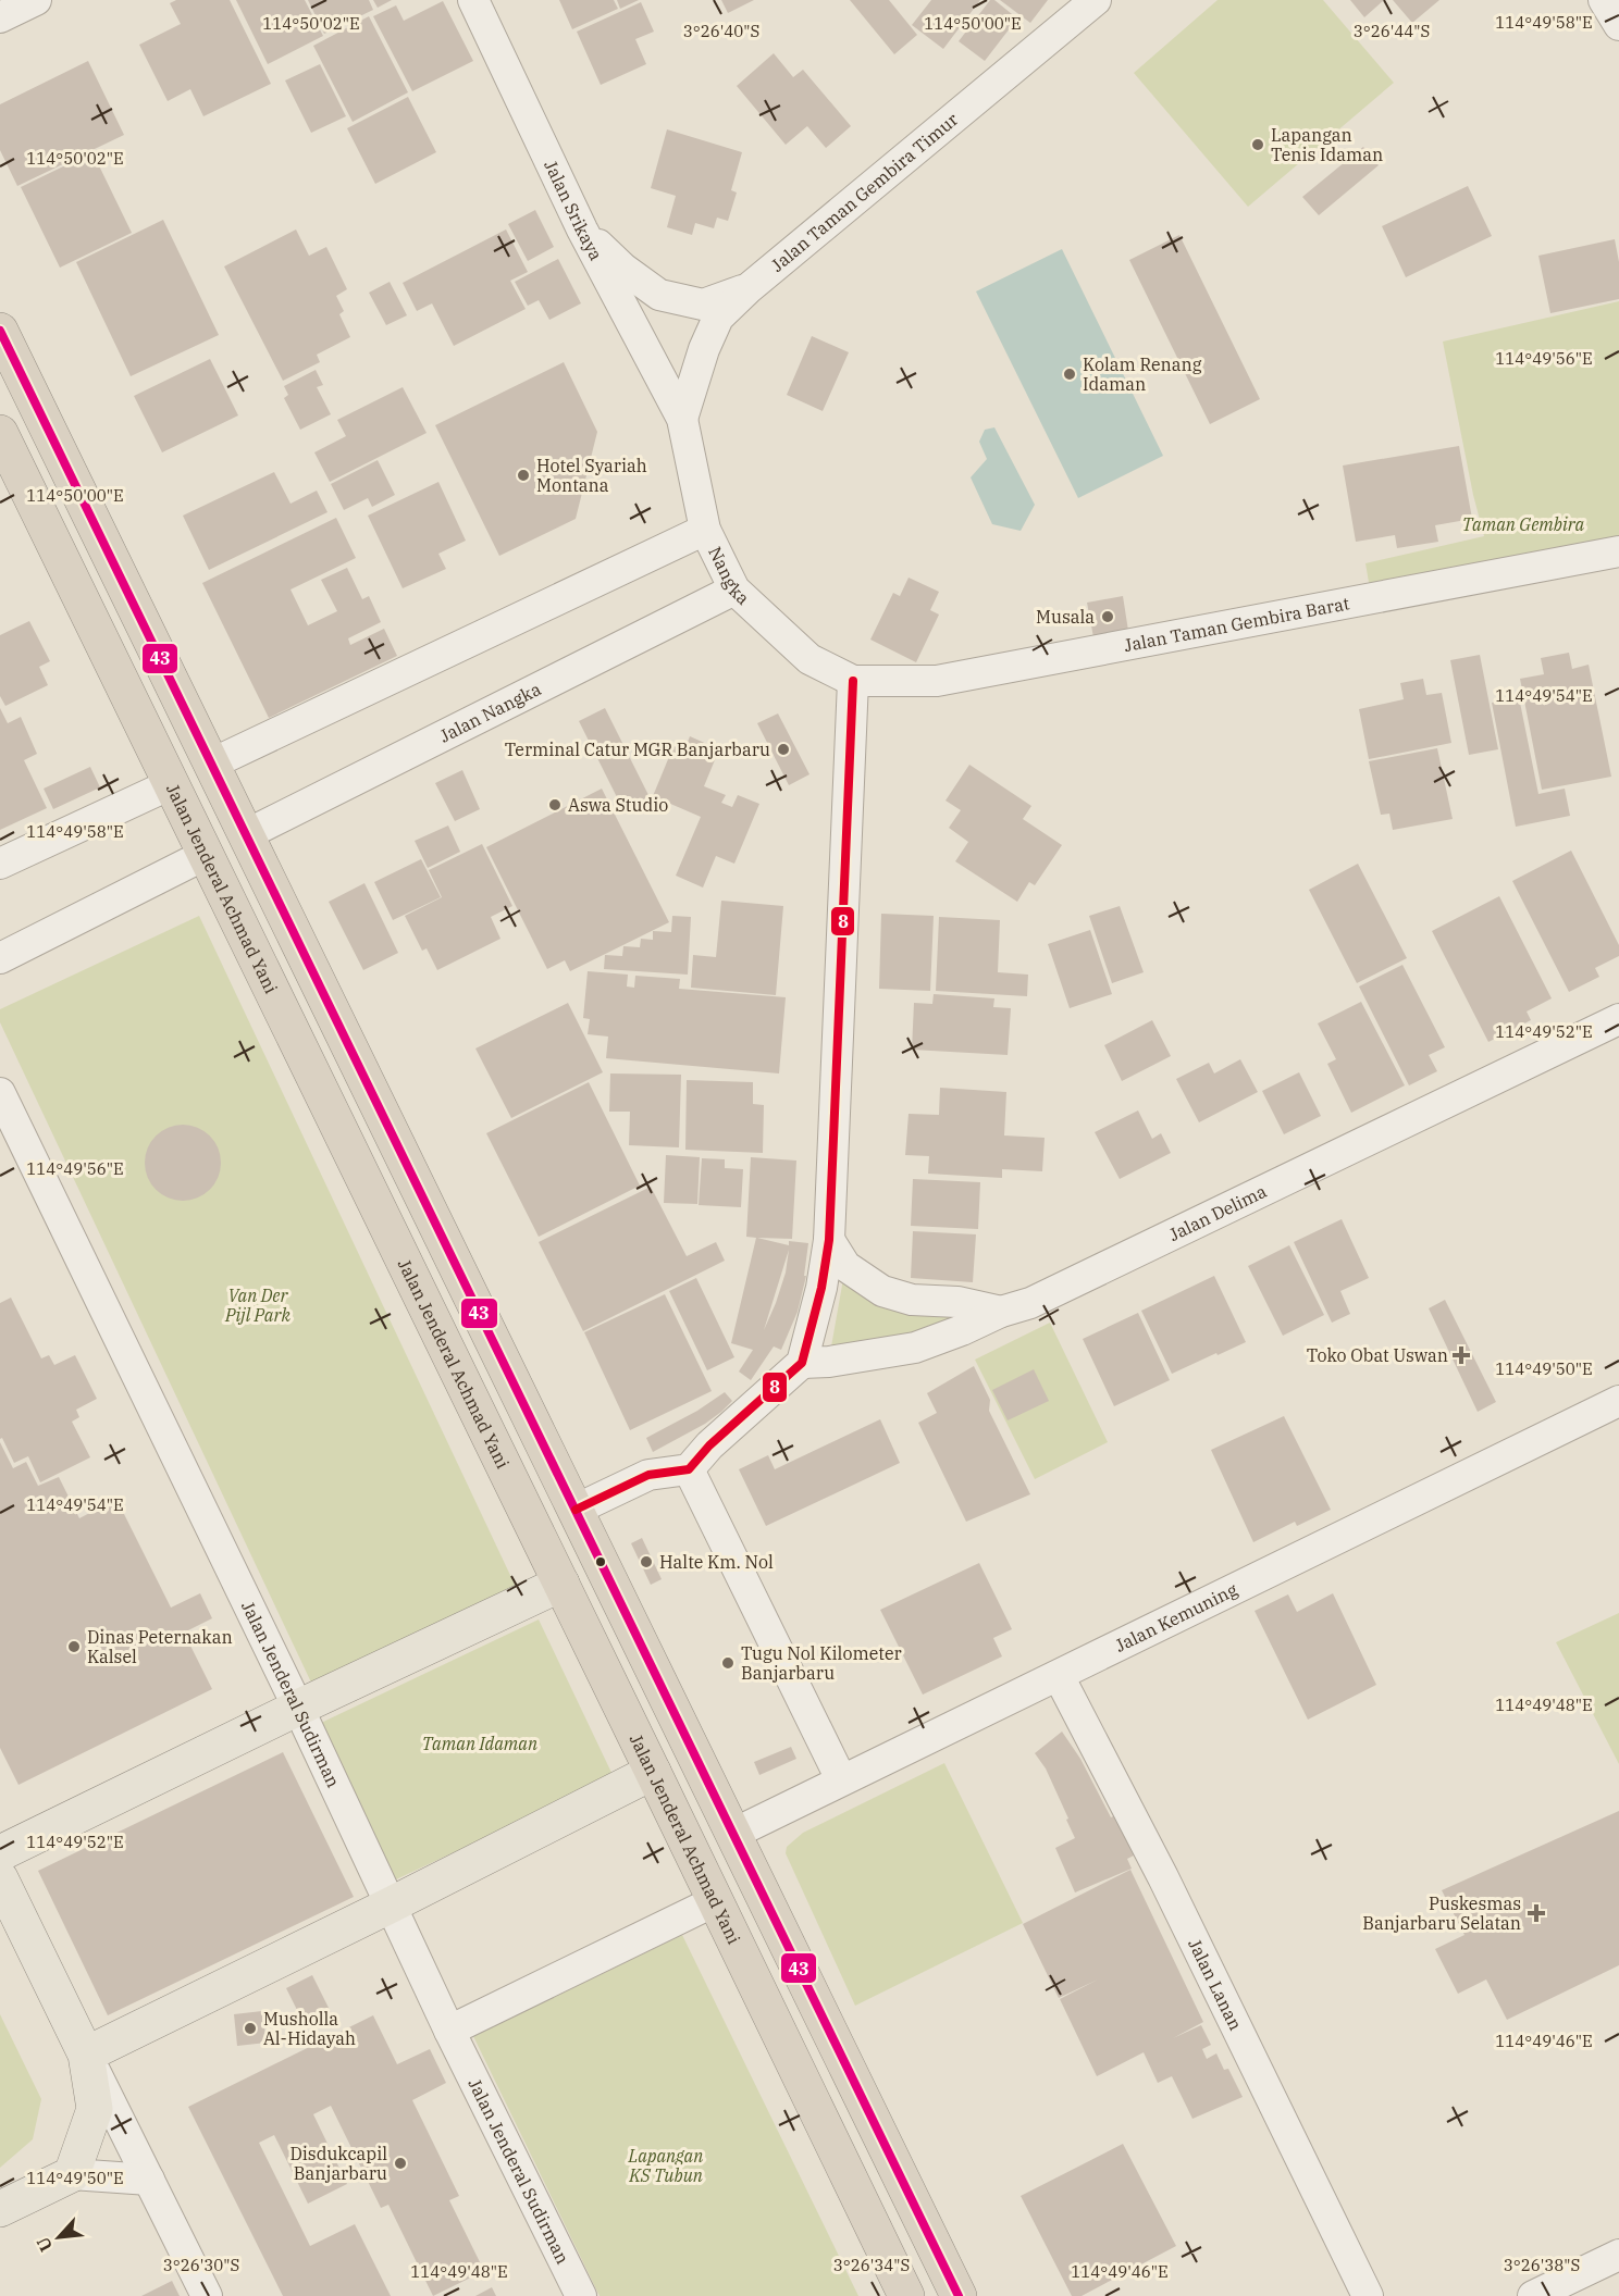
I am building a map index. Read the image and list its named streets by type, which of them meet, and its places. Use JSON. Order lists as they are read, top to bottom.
{
  "streets": {
    "highway": ["Jalan Jenderal Achmad Yani"],
    "street": [
      "Jalan Taman Gembira Timur",
      "Jalan Srikaya",
      "Nangka",
      "Jalan Taman Gembira Barat",
      "Jalan Nangka",
      "Jalan Delima",
      "Jalan Kemuning",
      "Jalan Jenderal Sudirman",
      "Jalan Lanan"
    ]
  },
  "crossings": [
    ["Jalan Taman Gembira Timur", "Jalan Srikaya"],
    ["Jalan Taman Gembira Timur", "Nangka"],
    ["Jalan Srikaya", "Nangka"],
    ["Nangka", "Jalan Taman Gembira Barat"],
    ["Nangka", "Jalan Nangka"],
    ["Jalan Kemuning", "Jalan Lanan"]
  ],
  "parks": [
    "Taman Gembira",
    "Van Der Pijl Park",
    "Taman Idaman",
    "Lapangan KS Tubun"
  ],
  "places": {
    "other": [
      "Lapangan Tenis Idaman",
      "Kolam Renang Idaman",
      "Hotel Syariah Montana",
      "Musala",
      "Terminal Catur MGR Banjarbaru",
      "Aswa Studio",
      "Halte Km. Nol",
      "Dinas Peternakan Kalsel",
      "Tugu Nol Kilometer Banjarbaru",
      "Musholla Al-Hidayah",
      "Disdukcapil Banjarbaru"
    ],
    "health": ["Toko Obat Uswan", "Puskesmas Banjarbaru Selatan"]
  },
  "lines": ["transit line 43", "transit line 8"],
  "north": "bottom left",
  "coordinates": [
    "114°49'58\"E",
    "114°50'02\"E",
    "114°50'00\"E",
    "3°26'40\"S",
    "3°26'44\"S",
    "114°49'56\"E",
    "114°49'54\"E",
    "114°49'52\"E",
    "114°49'50\"E",
    "114°49'48\"E",
    "114°49'46\"E",
    "3°26'30\"S",
    "3°26'34\"S",
    "3°26'38\"S"
  ]
}
